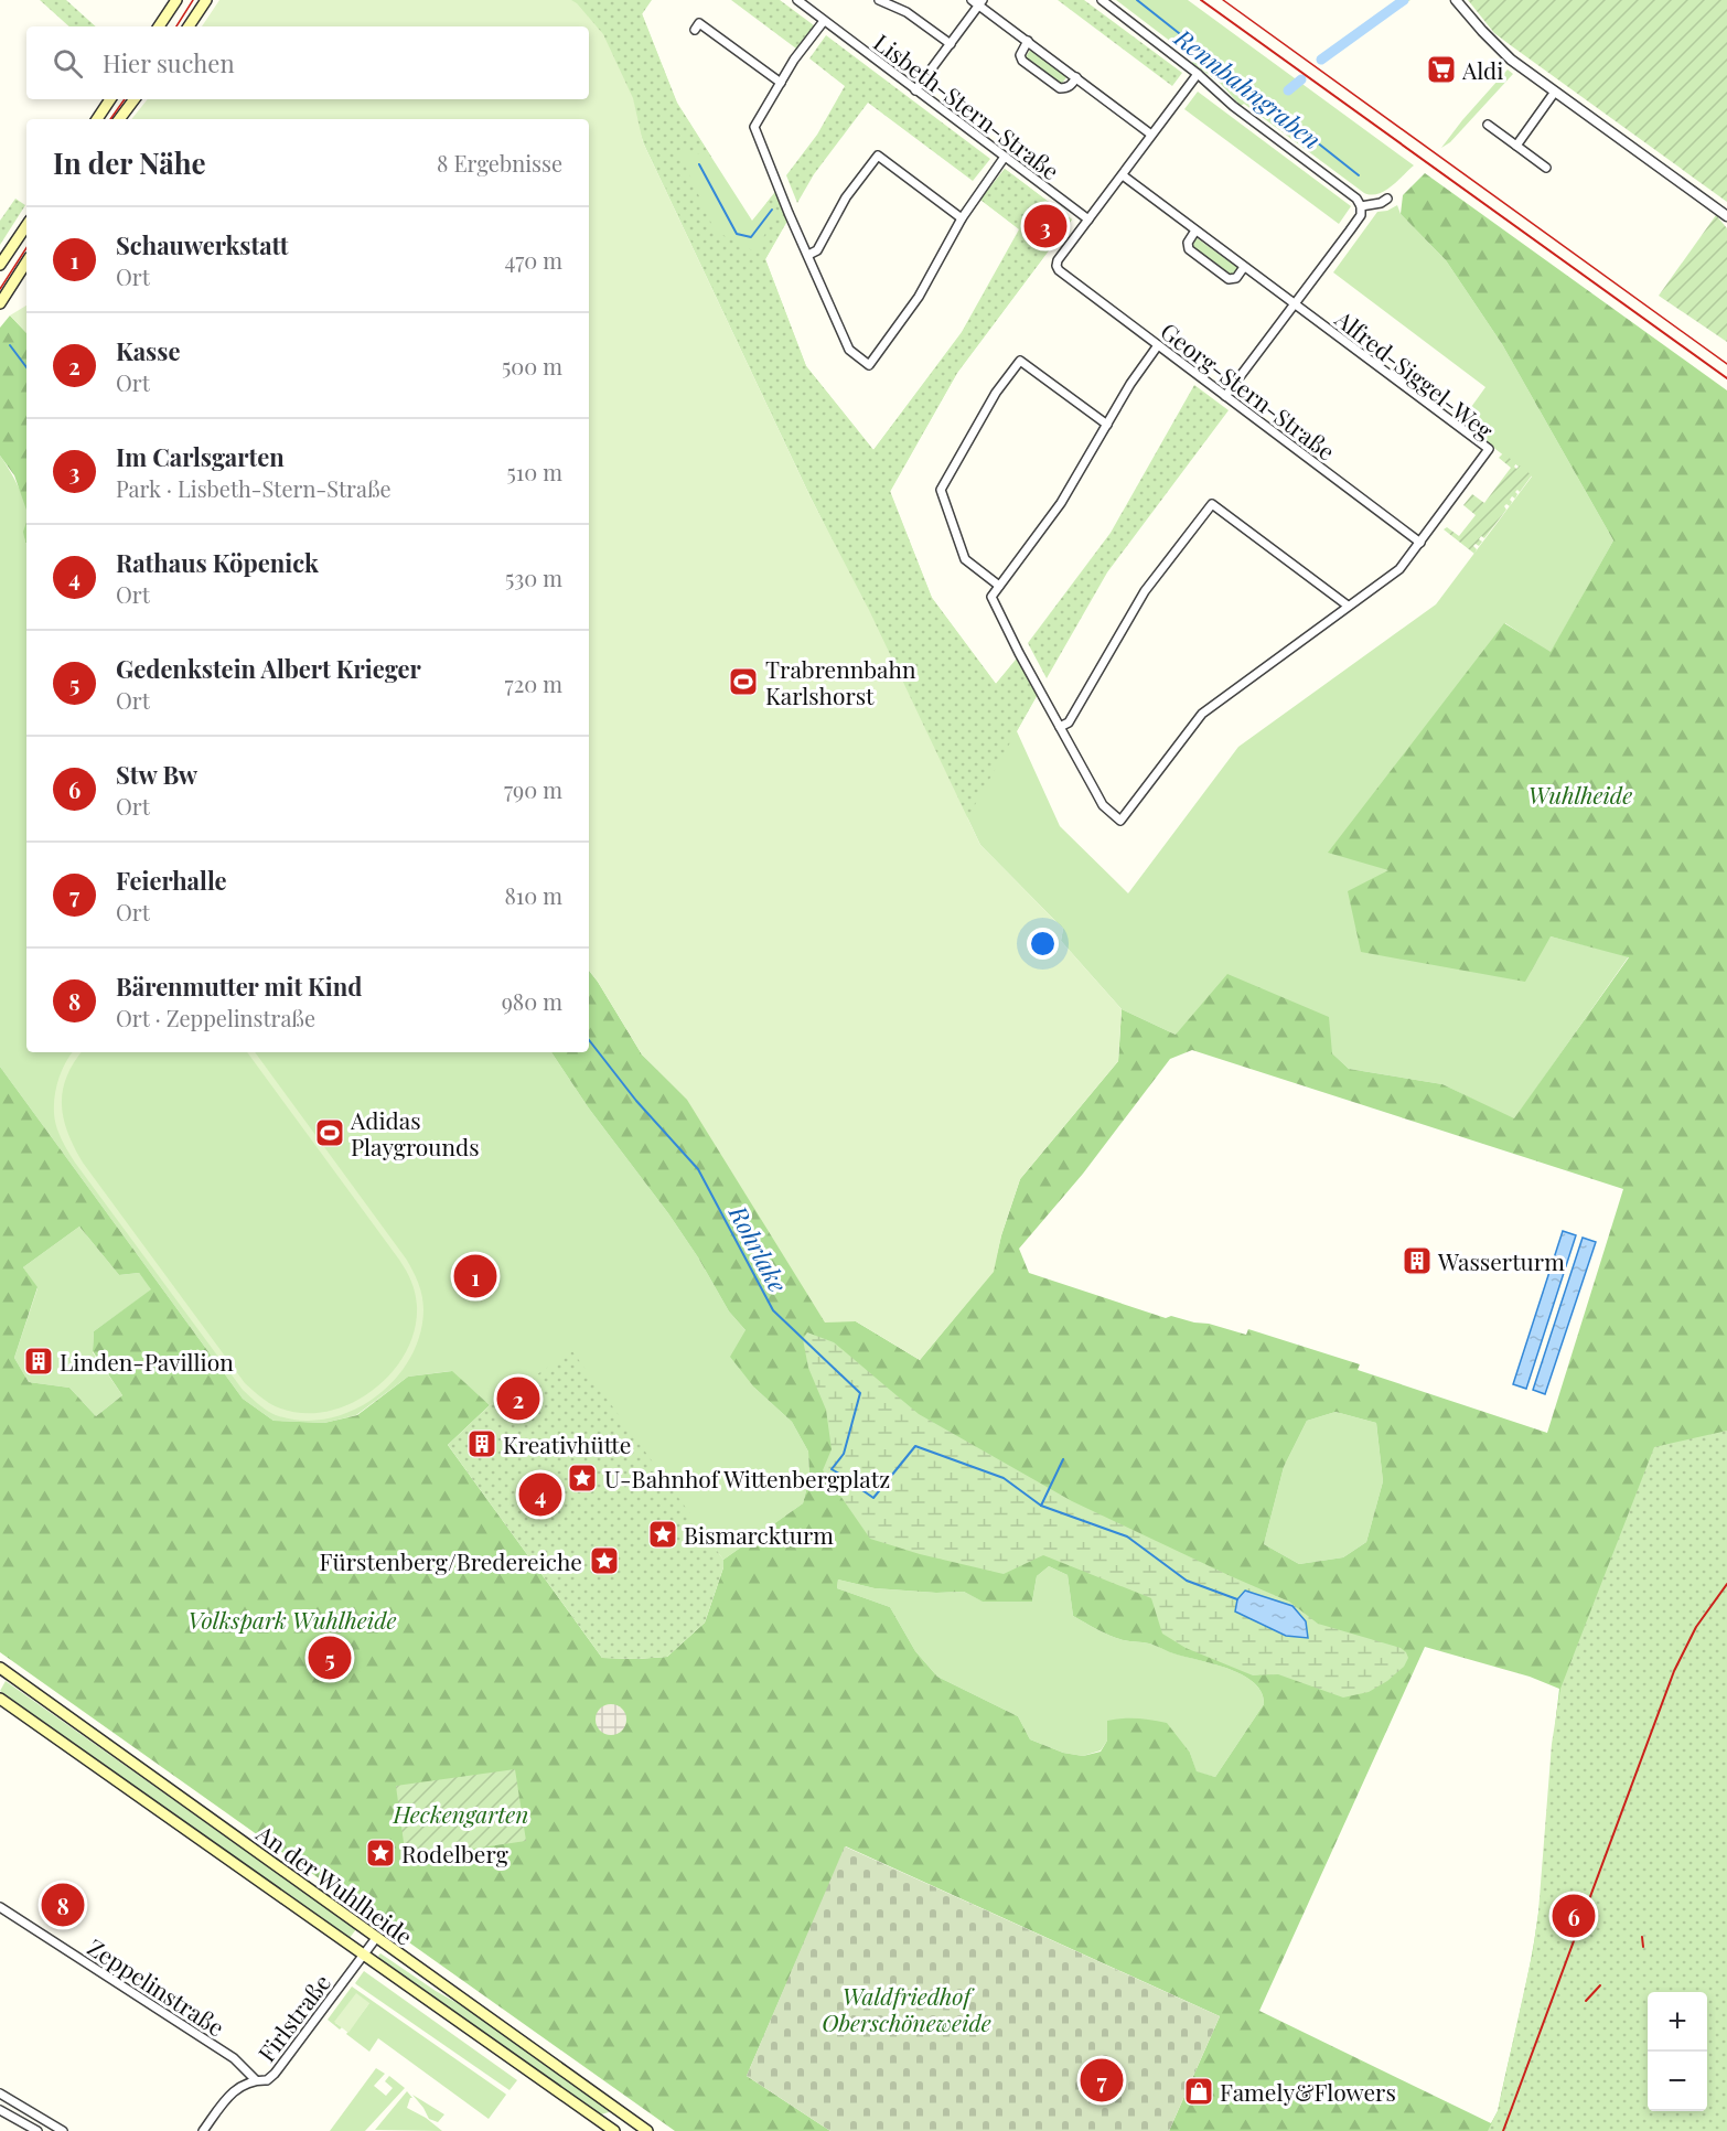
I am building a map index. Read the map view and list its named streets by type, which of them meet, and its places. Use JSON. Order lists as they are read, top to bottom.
{
  "streets": {
    "main road": ["An der Wuhlheide"],
    "street": [
      "Lisbeth-Stern-Straße",
      "Alfred-Siggel-Weg",
      "Georg-Stern-Straße",
      "Zeppelinstraße",
      "Firlstraße"
    ]
  },
  "crossings": [
    ["Lisbeth-Stern-Straße", "Georg-Stern-Straße"],
    ["Alfred-Siggel-Weg", "Georg-Stern-Straße"],
    ["An der Wuhlheide", "Firlstraße"],
    ["Zeppelinstraße", "Firlstraße"]
  ],
  "water": ["Rennbahngraben", "Rohrlake"],
  "parks": [
    "Wuhlheide",
    "Volkspark Wuhlheide",
    "Heckengarten",
    "Waldfriedhof Oberschöneweide"
  ],
  "places": {
    "supermarket": ["Aldi"],
    "sports": ["Trabrennbahn Karlshorst", "Adidas Playgrounds"],
    "building": ["Wasserturm", "Linden-Pavillion", "Kreativhütte"],
    "place": [
      "U-Bahnhof Wittenbergplatz",
      "Bismarckturm",
      "Fürstenberg/Bredereiche",
      "Rodelberg"
    ],
    "shop": ["Famely&Flowers"]
  },
  "page": {
    "search": "Hier suchen",
    "heading": ["In der Nähe", "8 Ergebnisse"],
    "pins": [
      "3",
      "1",
      "2",
      "4",
      "5",
      "8",
      "6",
      "7"
    ],
    "list": [
      {
        "mark": "1",
        "name": "Schauwerkstatt",
        "note": "Ort",
        "value": "470 m"
      },
      {
        "mark": "2",
        "name": "Kasse",
        "note": "Ort",
        "value": "500 m"
      },
      {
        "mark": "3",
        "name": "Im Carlsgarten",
        "note": "Park · Lisbeth-Stern-Straße",
        "value": "510 m"
      },
      {
        "mark": "4",
        "name": "Rathaus Köpenick",
        "note": "Ort",
        "value": "530 m"
      },
      {
        "mark": "5",
        "name": "Gedenkstein Albert Krieger",
        "note": "Ort",
        "value": "720 m"
      },
      {
        "mark": "6",
        "name": "Stw Bw",
        "note": "Ort",
        "value": "790 m"
      },
      {
        "mark": "7",
        "name": "Feierhalle",
        "note": "Ort",
        "value": "810 m"
      },
      {
        "mark": "8",
        "name": "Bärenmutter mit Kind",
        "note": "Ort · Zeppelinstraße",
        "value": "980 m"
      }
    ],
    "map_buttons": ["+", "−"]
  }
}
